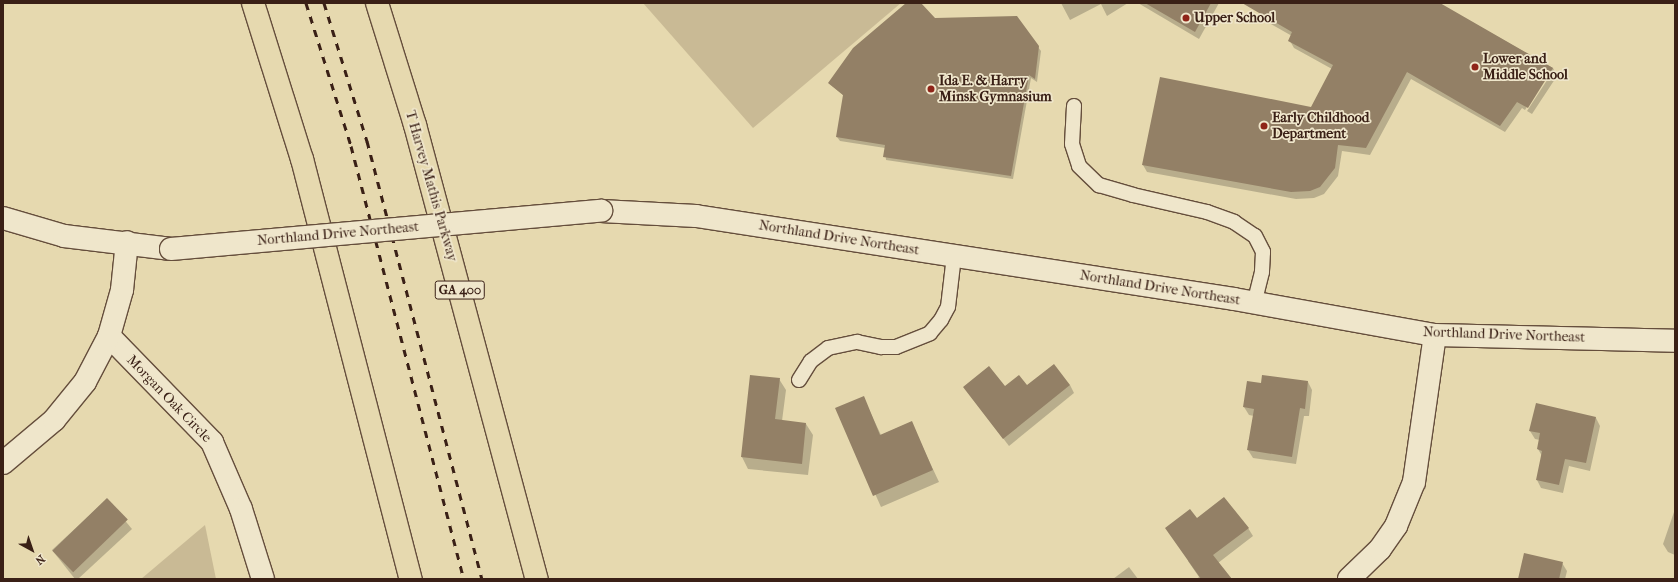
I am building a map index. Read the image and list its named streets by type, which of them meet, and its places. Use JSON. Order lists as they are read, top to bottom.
{
  "streets": {
    "highway": ["T Harvey Mathis Parkway", "GA 400"],
    "street": ["Northland Drive Northeast", "Morgan Oak Circle"]
  },
  "places": [
    "Upper School",
    "Lower and Middle School",
    "Ida E. & Harry Minsk Gymnasium",
    "Early Childhood Department"
  ],
  "north": "bottom right"
}
